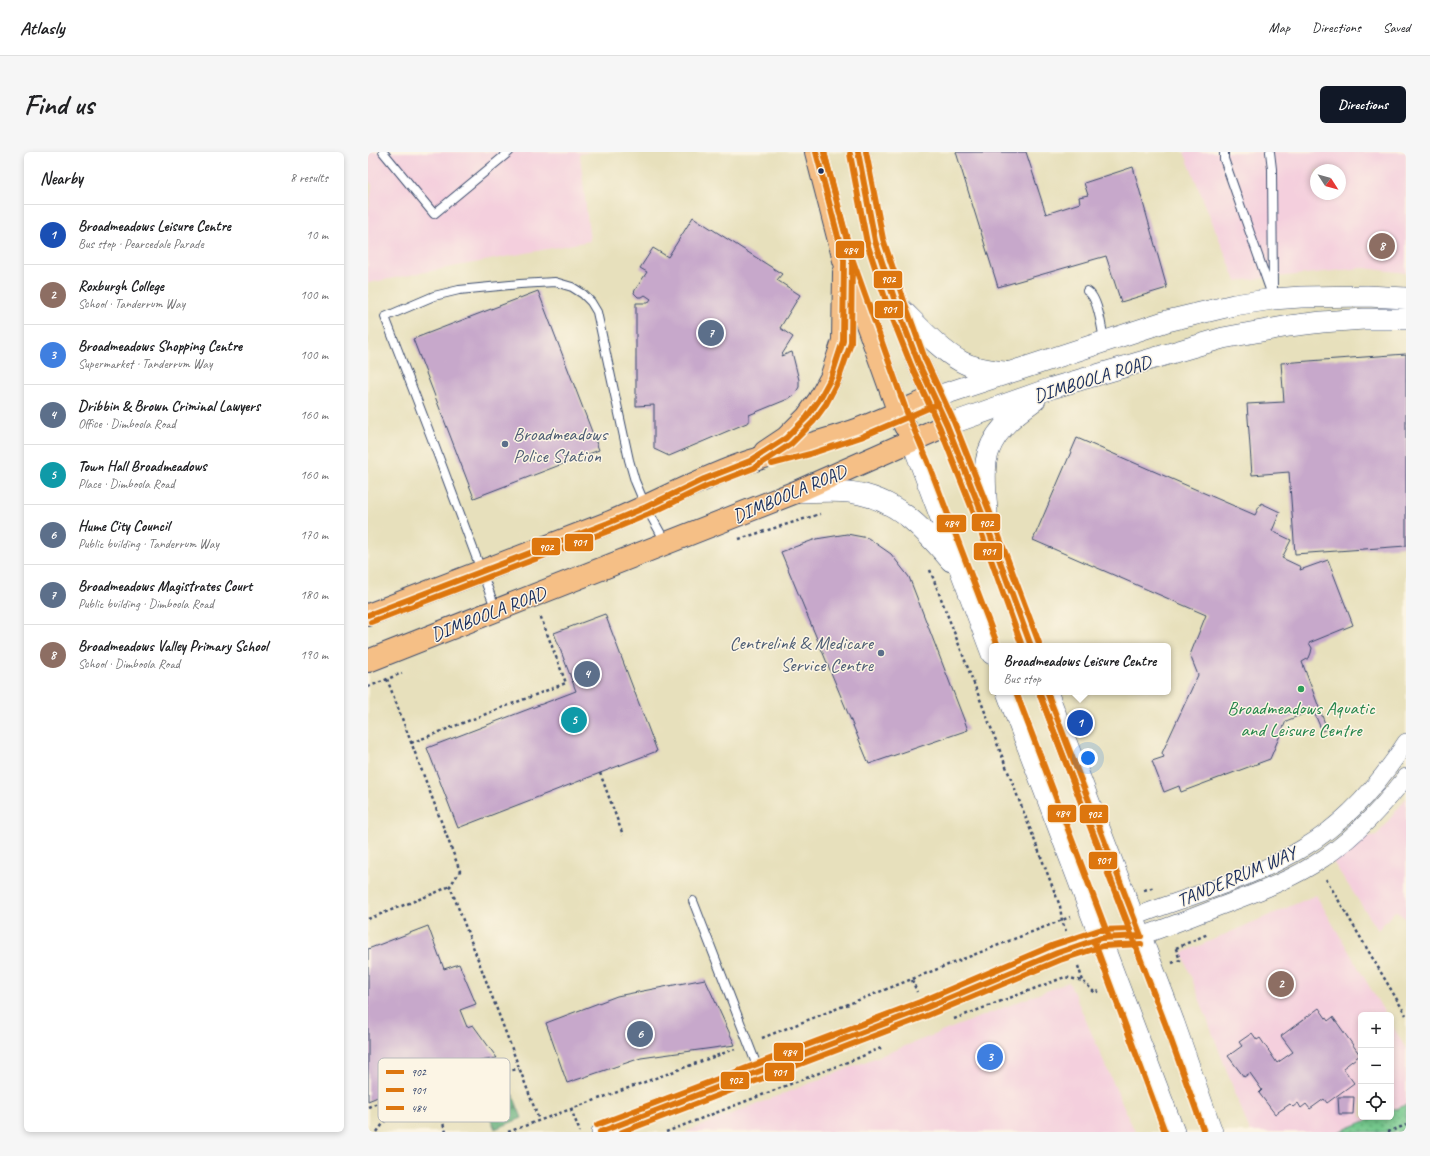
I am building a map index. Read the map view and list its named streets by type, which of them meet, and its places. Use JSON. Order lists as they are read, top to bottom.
{
  "streets": {
    "main road": ["DIMBOOLA ROAD"],
    "street": ["TANDERRUM WAY"]
  },
  "places": ["Broadmeadows Police Station", "Centrelink & Medicare Service Centre", "Broadmeadows Aquatic and Leisure Centre"],
  "lines": ["transit line 902", "transit line 901", "transit line 484"],
  "legend": ["902", "901", "484"],
  "north": "bottom right",
  "page": {
    "header": "Atlasly",
    "nav": ["Map", "Directions", "Saved"],
    "buttons": "Directions",
    "title": "Find us",
    "heading": ["Nearby", "8 results"],
    "list": [
      {
        "mark": "1",
        "name": "Broadmeadows Leisure Centre",
        "note": "Bus stop · Pearcedale Parade",
        "value": "10 m"
      },
      {
        "mark": "2",
        "name": "Roxburgh College",
        "note": "School · Tanderrum Way",
        "value": "100 m"
      },
      {
        "mark": "3",
        "name": "Broadmeadows Shopping Centre",
        "note": "Supermarket · Tanderrum Way",
        "value": "100 m"
      },
      {
        "mark": "4",
        "name": "Dribbin & Brown Criminal Lawyers",
        "note": "Office · Dimboola Road",
        "value": "160 m"
      },
      {
        "mark": "5",
        "name": "Town Hall Broadmeadows",
        "note": "Place · Dimboola Road",
        "value": "160 m"
      },
      {
        "mark": "6",
        "name": "Hume City Council",
        "note": "Public building · Tanderrum Way",
        "value": "170 m"
      },
      {
        "mark": "7",
        "name": "Broadmeadows Magistrates Court",
        "note": "Public building · Dimboola Road",
        "value": "180 m"
      },
      {
        "mark": "8",
        "name": "Broadmeadows Valley Primary School",
        "note": "School · Dimboola Road",
        "value": "190 m"
      }
    ],
    "pins": [
      "8",
      "7",
      "4",
      "5",
      "1",
      "2",
      "6",
      "3"
    ],
    "popup": ["Broadmeadows Leisure Centre", "Bus stop"],
    "map_buttons": ["+", "−"]
  }
}
